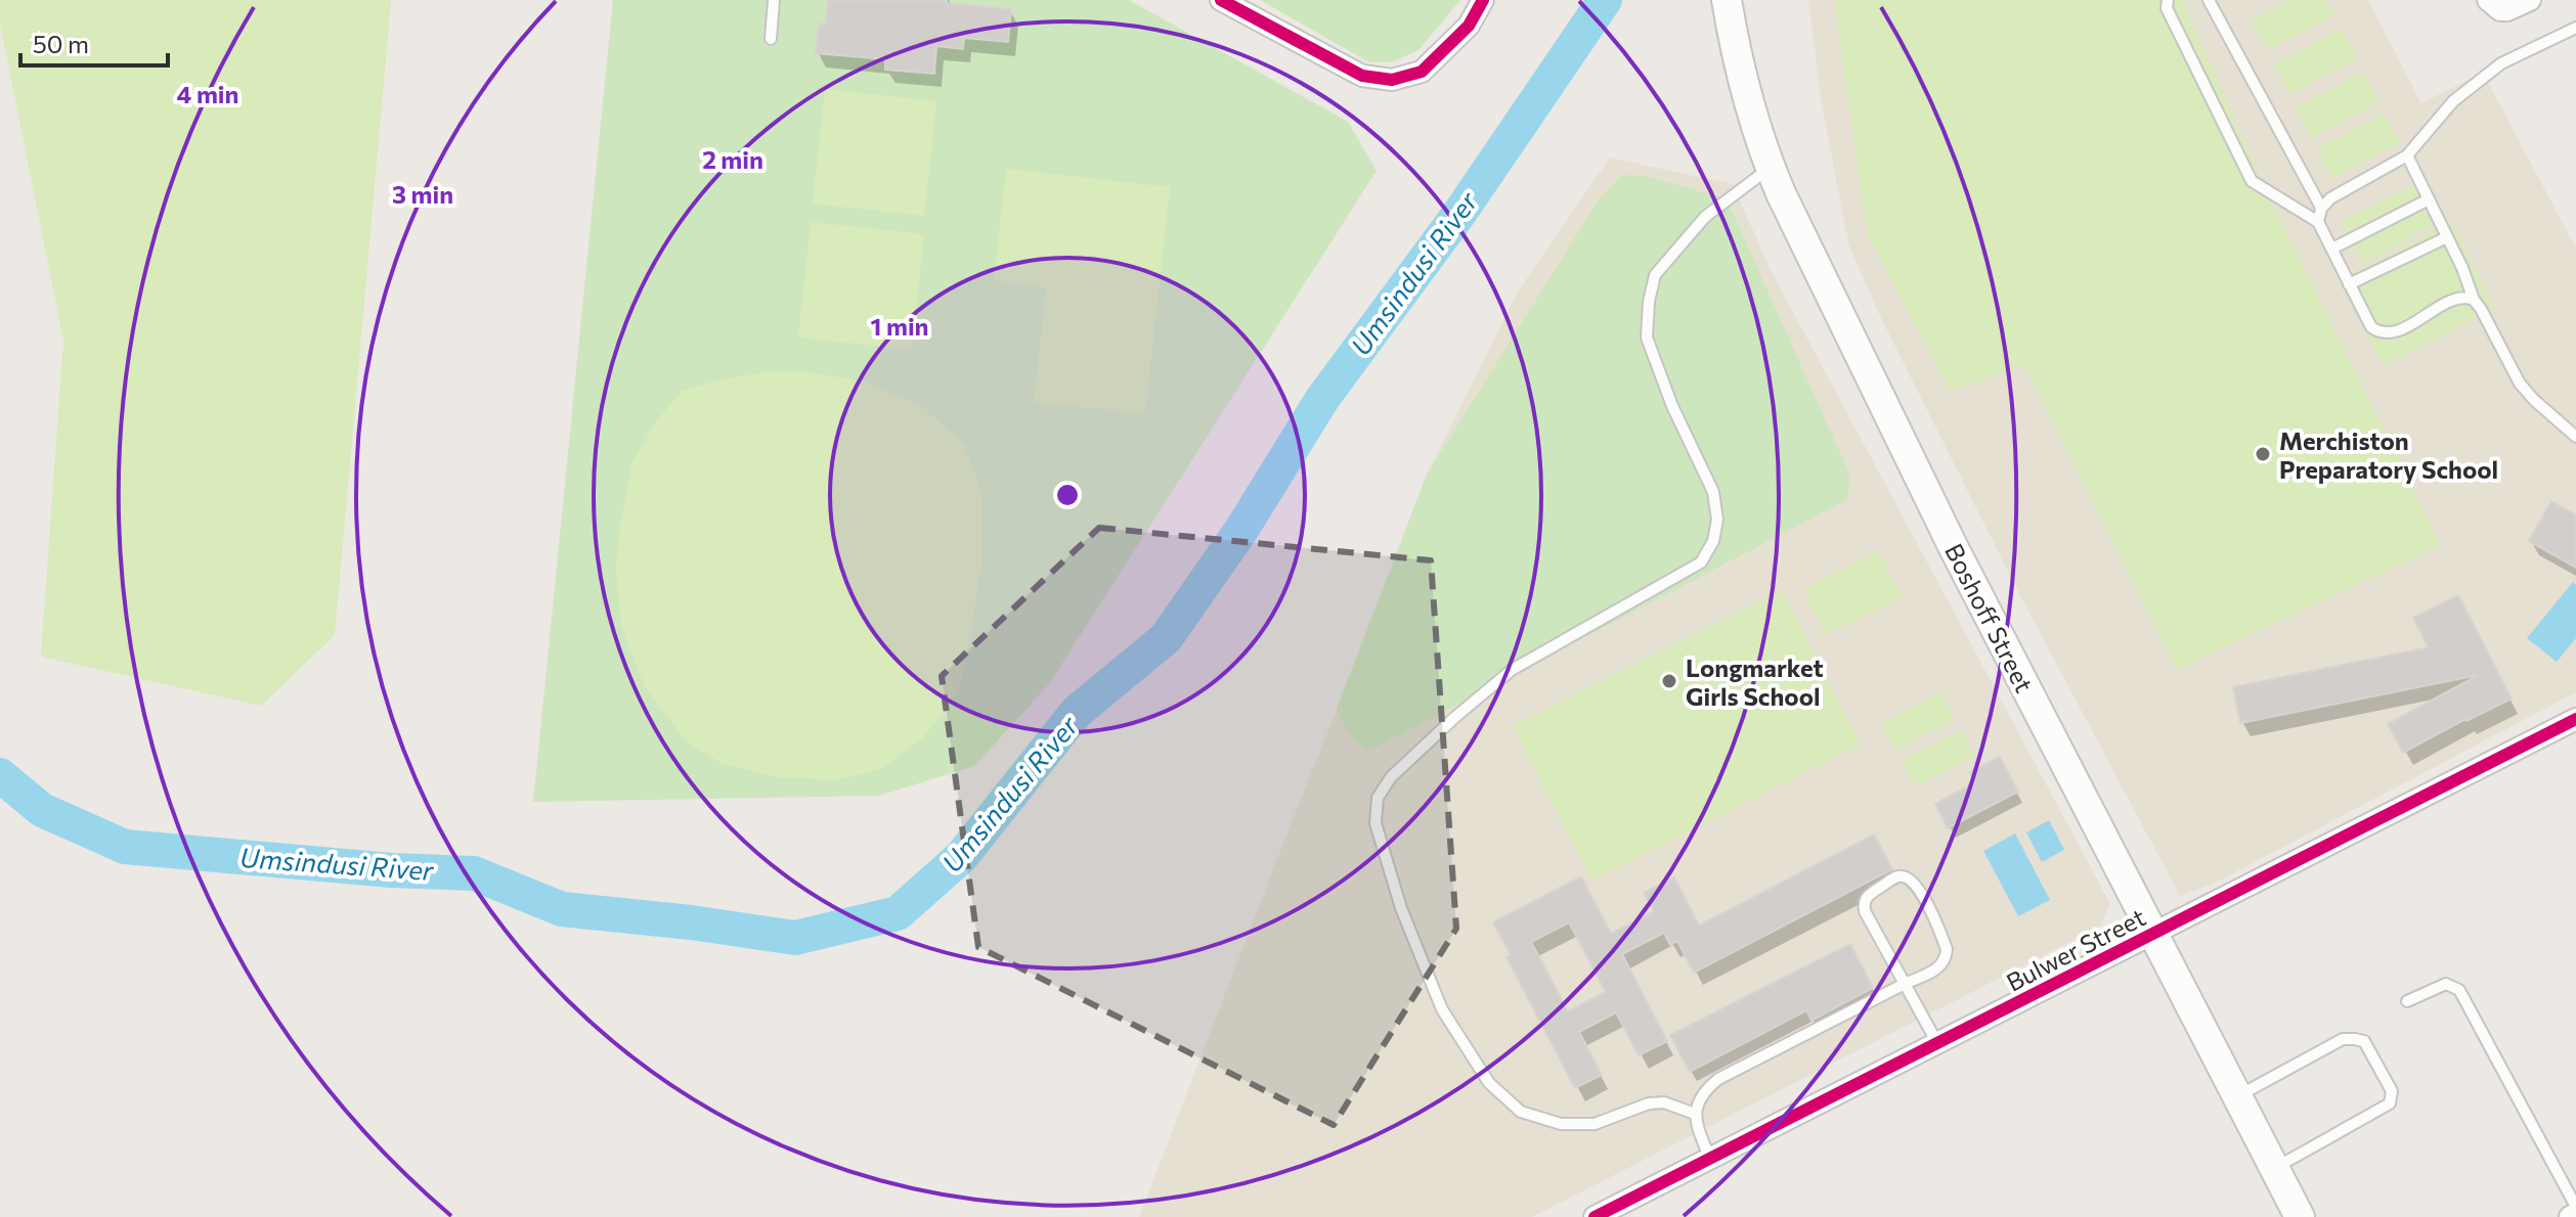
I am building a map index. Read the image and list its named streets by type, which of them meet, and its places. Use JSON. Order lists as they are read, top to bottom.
{
  "streets": {
    "main road": ["Boshoff Street"],
    "street": ["Bulwer Street"]
  },
  "crossings": [
    ["Boshoff Street", "Bulwer Street"]
  ],
  "water": ["Umsindusi River"],
  "places": ["Merchiston Preparatory School", "Longmarket Girls School"],
  "scale_bar": "50 m",
  "rings": [
    "4 min",
    "2 min",
    "3 min",
    "1 min"
  ]
}
